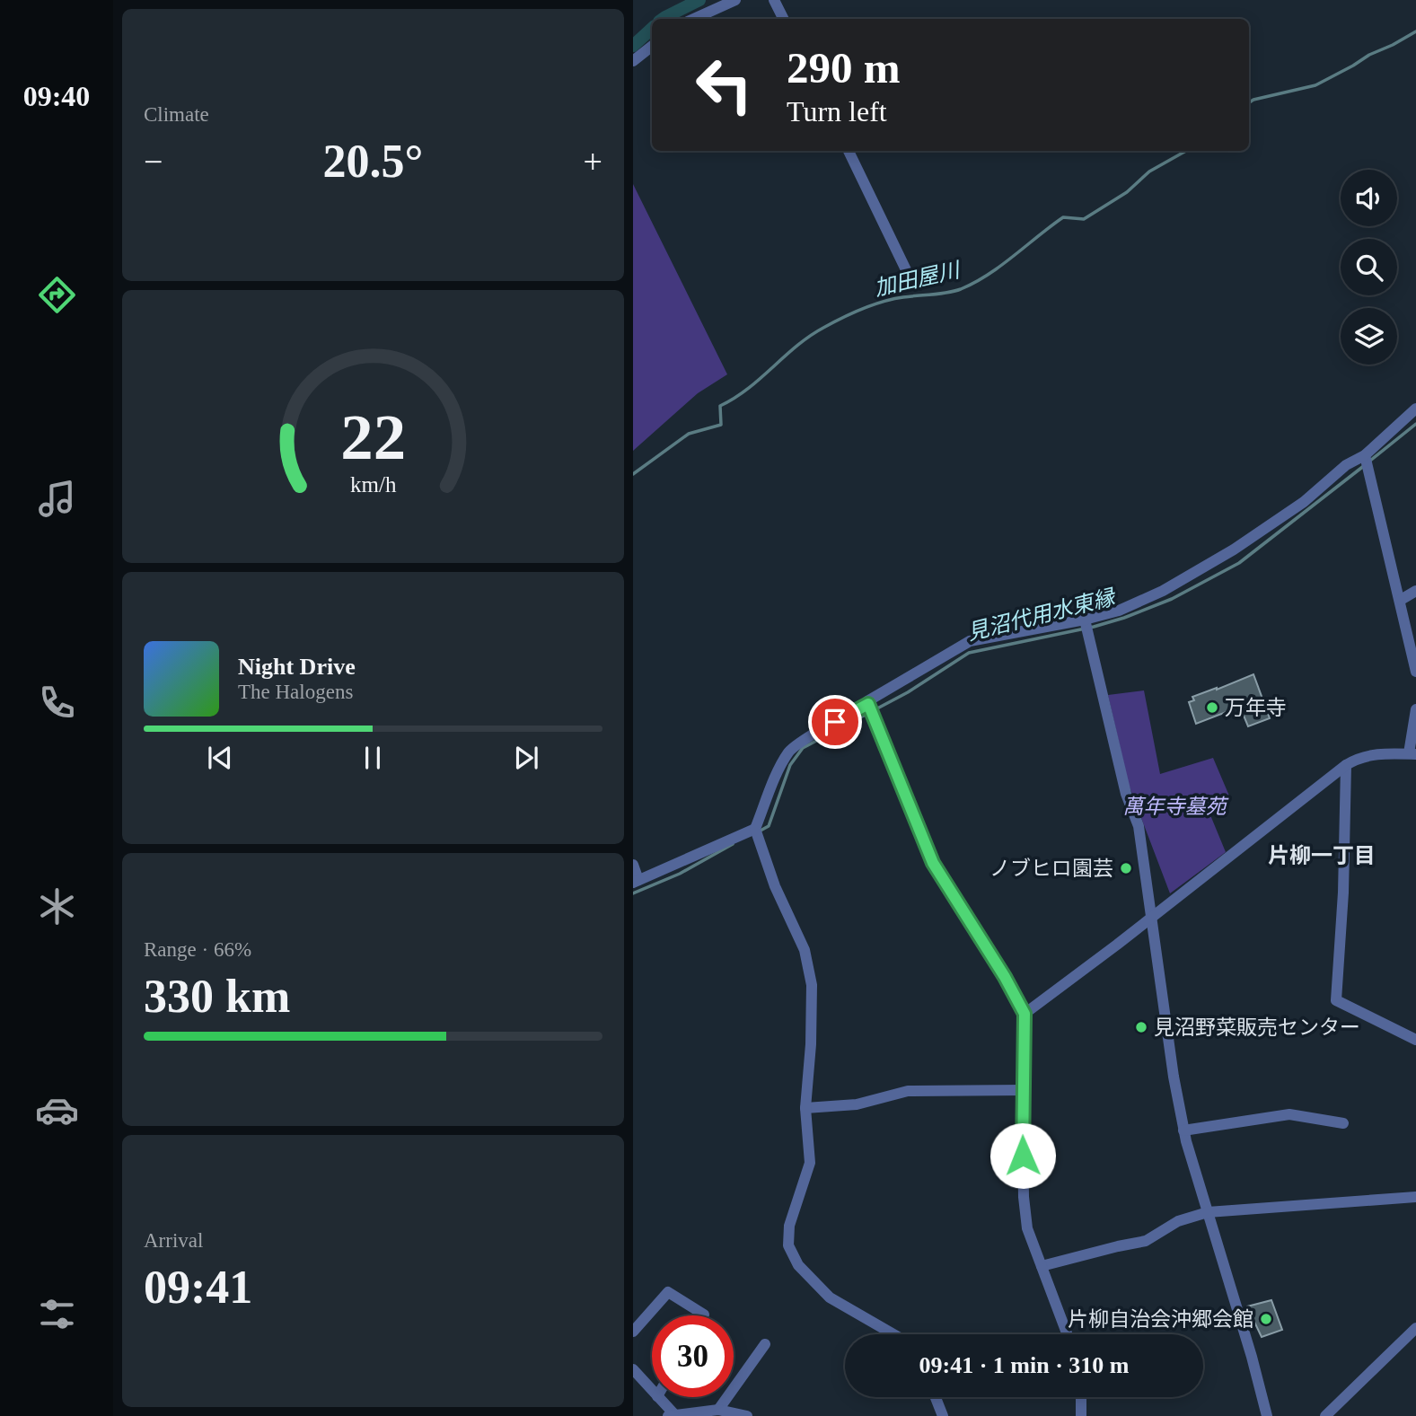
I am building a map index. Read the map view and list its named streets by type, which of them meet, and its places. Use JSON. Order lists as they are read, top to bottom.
{
  "districts": ["片柳一丁目"],
  "water": ["加田屋川", "見沼代用水東縁"],
  "parks": ["萬年寺墓苑"],
  "places": [
    "万年寺",
    "ノブヒロ園芸",
    "見沼野菜販売センター",
    "片柳自治会沖郷会館"
  ],
  "page": {
    "tabs": "09:40",
    "tile": [
      "Climate",
      ["Range · 66%", "330 km"],
      ["Arrival", "09:41"]
    ],
    "turn": ["290 m", "Turn left"],
    "heat": ["−", "20.5°", "+"],
    "song": ["Night Drive", "The Halogens"],
    "limit": "30",
    "trip": "09:41 · 1 min · 310 m",
    "gauge": ["22", "km/h"]
  }
}
